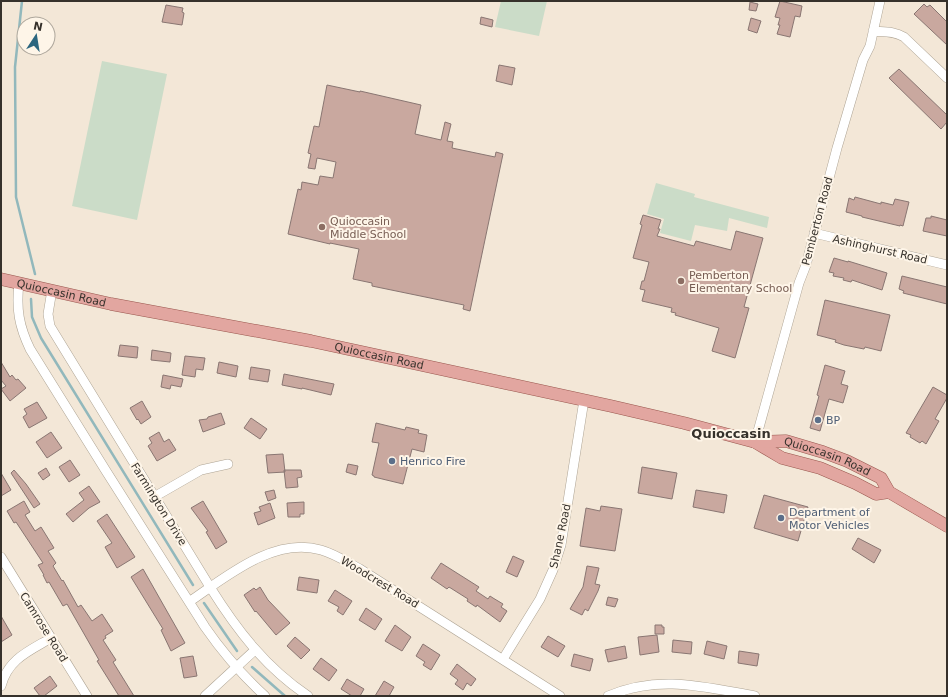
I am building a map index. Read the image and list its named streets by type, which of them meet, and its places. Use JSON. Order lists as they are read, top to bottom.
{
  "streets": {
    "main road": ["Quioccasin Road"],
    "street": [
      "Pemberton Road",
      "Ashinghurst Road",
      "Farmington Drive",
      "Shane Road",
      "Woodcrest Road",
      "Camrose Road"
    ]
  },
  "crossings": [
    ["Pemberton Road", "Ashinghurst Road"],
    ["Pemberton Road", "Quioccasin Road"],
    ["Quioccasin Road", "Farmington Drive"],
    ["Quioccasin Road", "Shane Road"],
    ["Farmington Drive", "Woodcrest Road"],
    ["Shane Road", "Woodcrest Road"]
  ],
  "districts": ["Quioccasin"],
  "places": [
    "Quioccasin Middle School",
    "Pemberton Elementary School",
    "BP",
    "Henrico Fire",
    "Department of Motor Vehicles"
  ],
  "north": "top"
}
